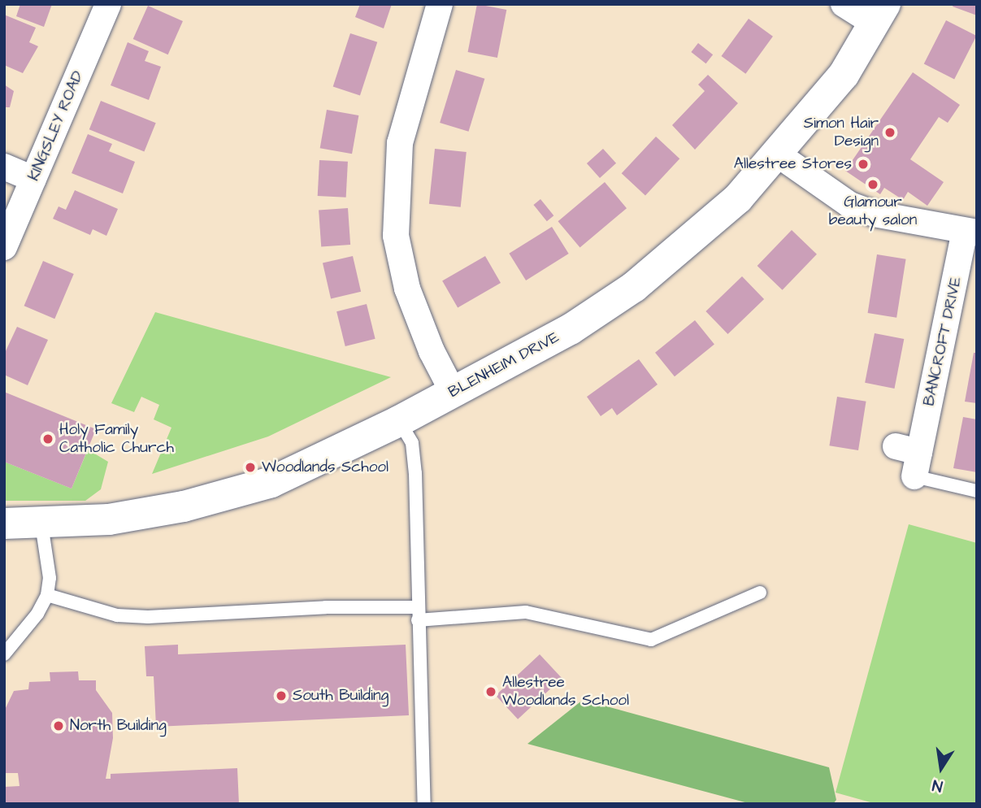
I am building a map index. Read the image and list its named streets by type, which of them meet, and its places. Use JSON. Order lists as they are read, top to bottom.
{
  "streets": {
    "street": ["KINGSLEY ROAD", "BANCROFT DRIVE", "BLENHEIM DRIVE"]
  },
  "places": [
    "Simon Hair Design",
    "Allestree Stores",
    "Glamour beauty salon",
    "Holy Family Catholic Church",
    "Woodlands School",
    "Allestree Woodlands School",
    "South Building",
    "North Building"
  ],
  "north": "bottom"
}
